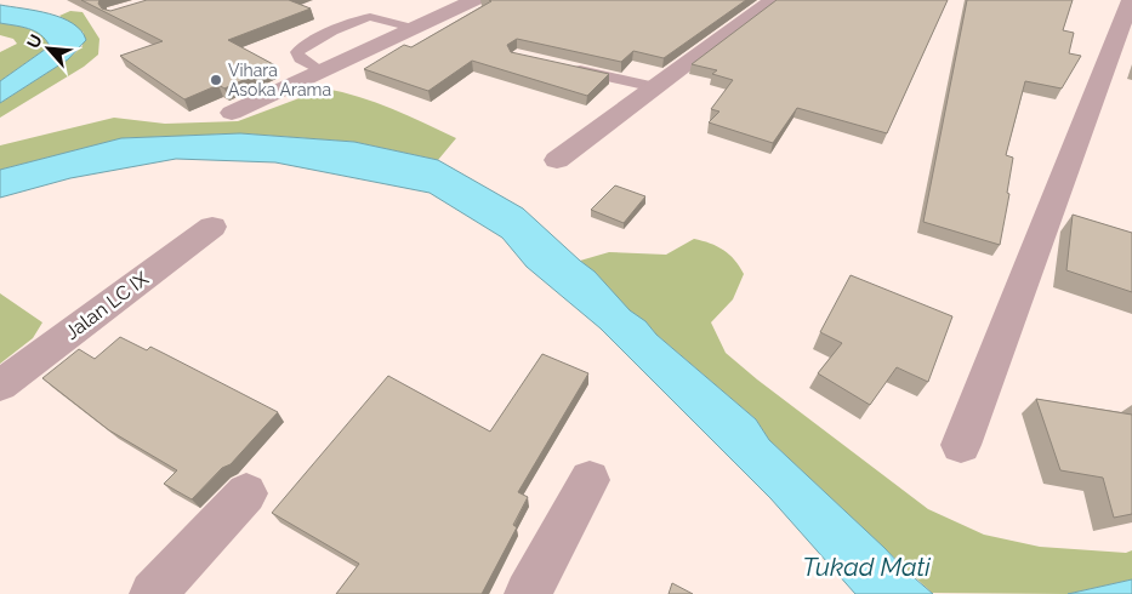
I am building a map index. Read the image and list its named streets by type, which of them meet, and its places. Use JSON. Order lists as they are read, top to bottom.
{
  "streets": {
    "street": ["Jalan LC IX"]
  },
  "water": ["Tukad Mati"],
  "places": ["Vihara Asoka Arama"],
  "north": "top left"
}
